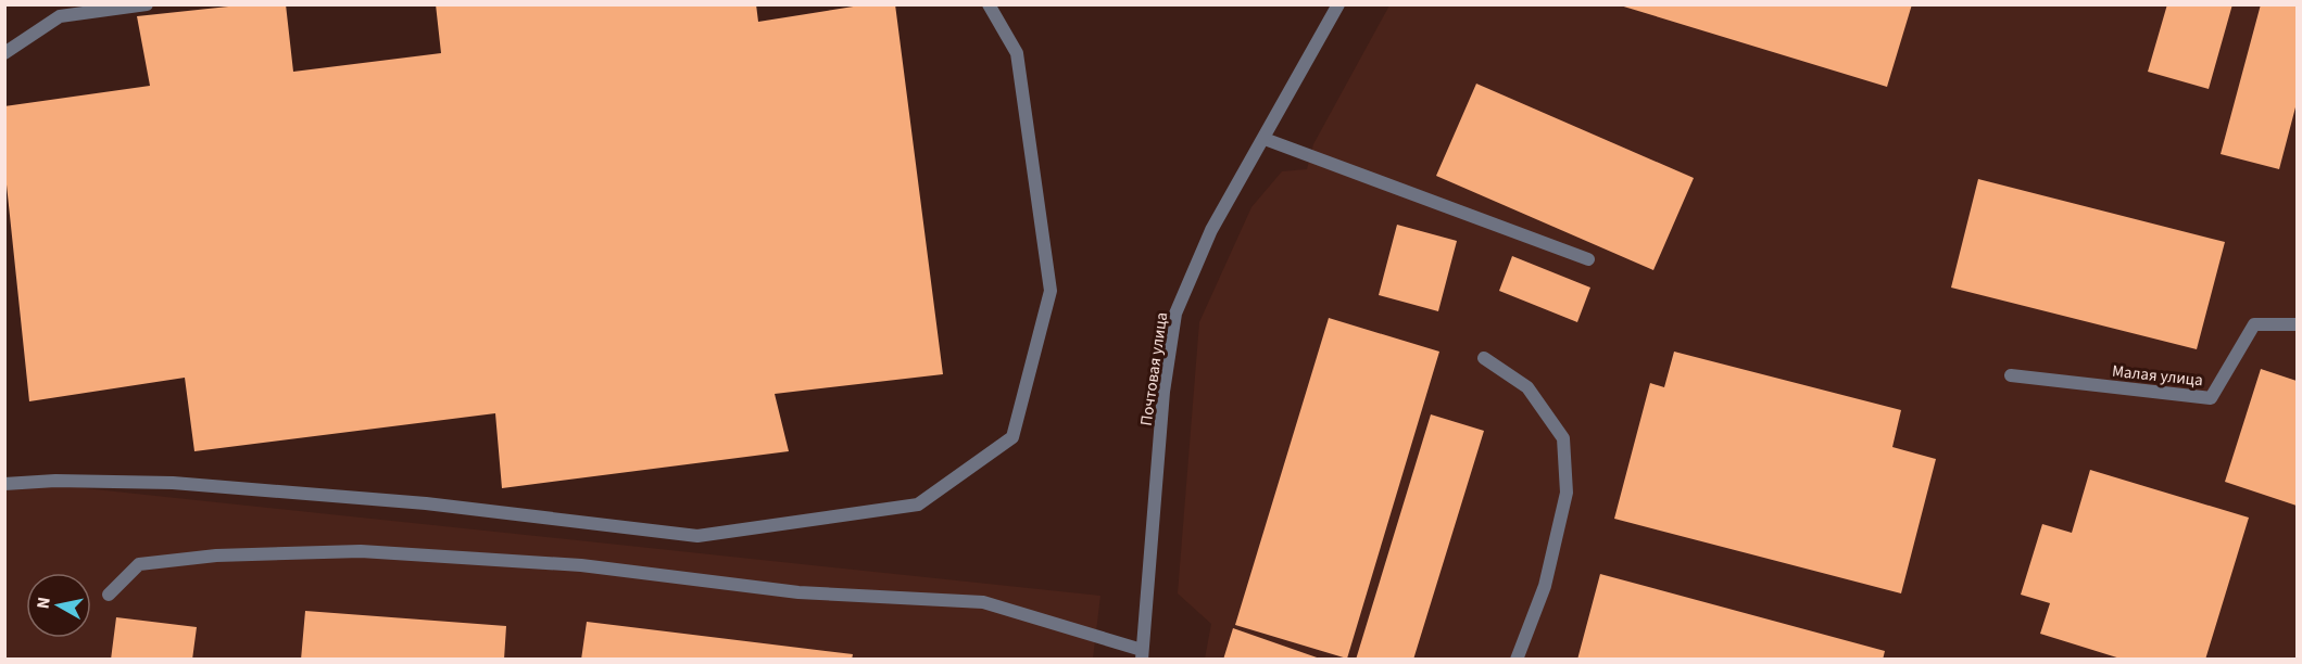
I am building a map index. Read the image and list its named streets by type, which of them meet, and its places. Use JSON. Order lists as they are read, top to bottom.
{
  "streets": {
    "street": ["Почтовая улица", "Малая улица"]
  },
  "north": "left"
}
